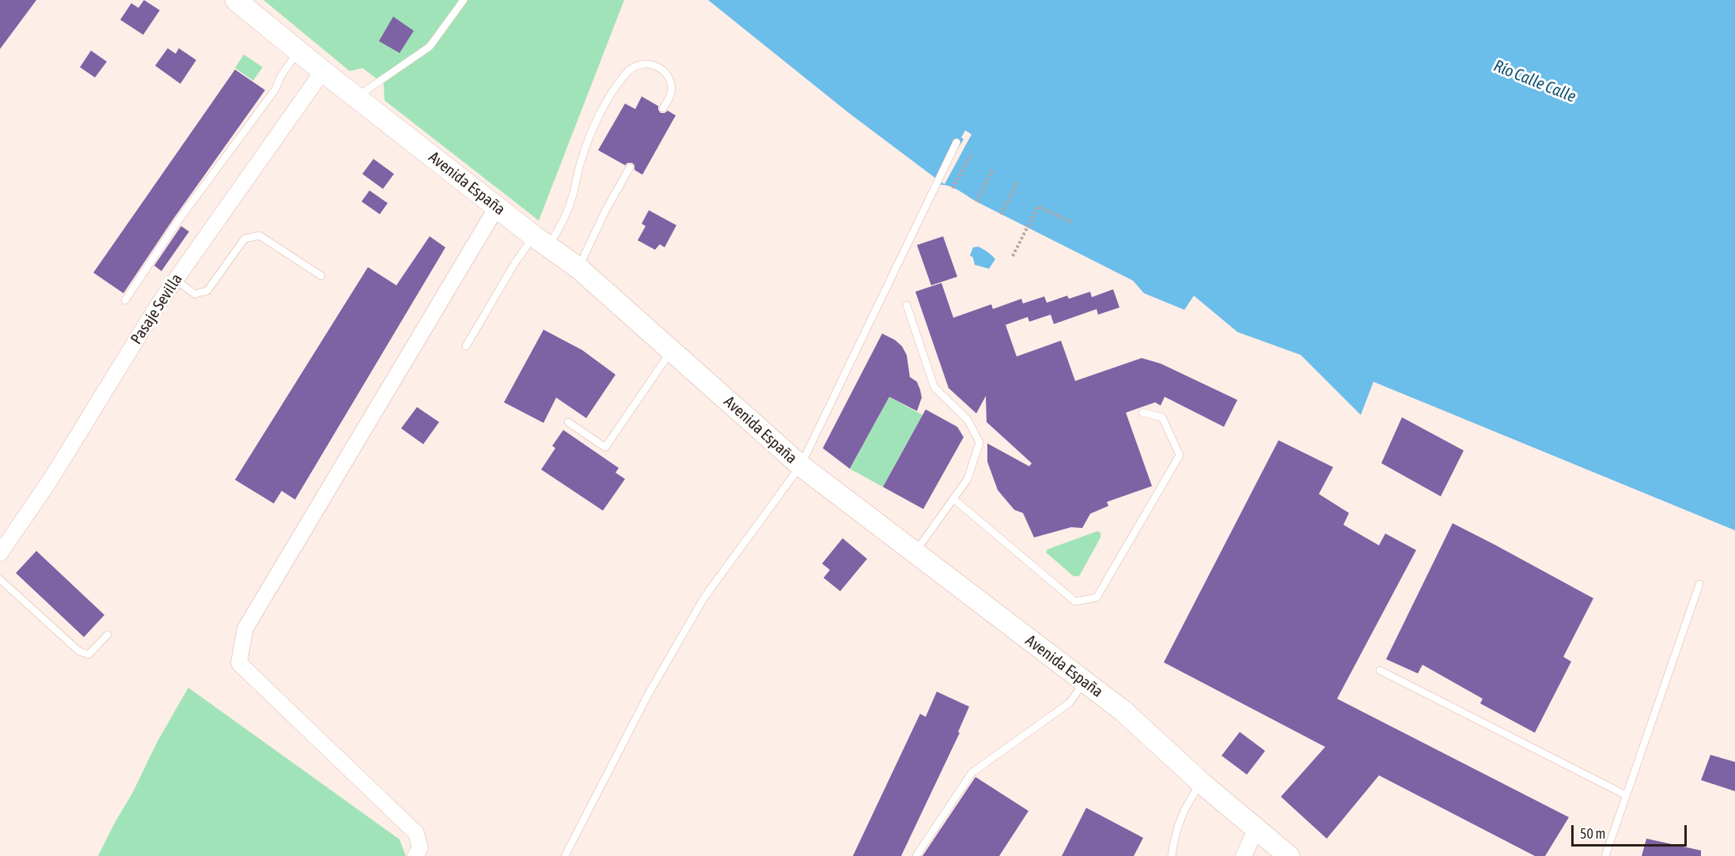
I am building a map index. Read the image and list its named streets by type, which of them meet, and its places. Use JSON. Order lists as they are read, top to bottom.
{
  "streets": {
    "main road": ["Avenida España"],
    "street": ["Pasaje Sevilla"]
  },
  "crossings": [
    ["Avenida España", "Pasaje Sevilla"]
  ],
  "water": ["Río Calle Calle"],
  "scale_bar": "50 m"
}
